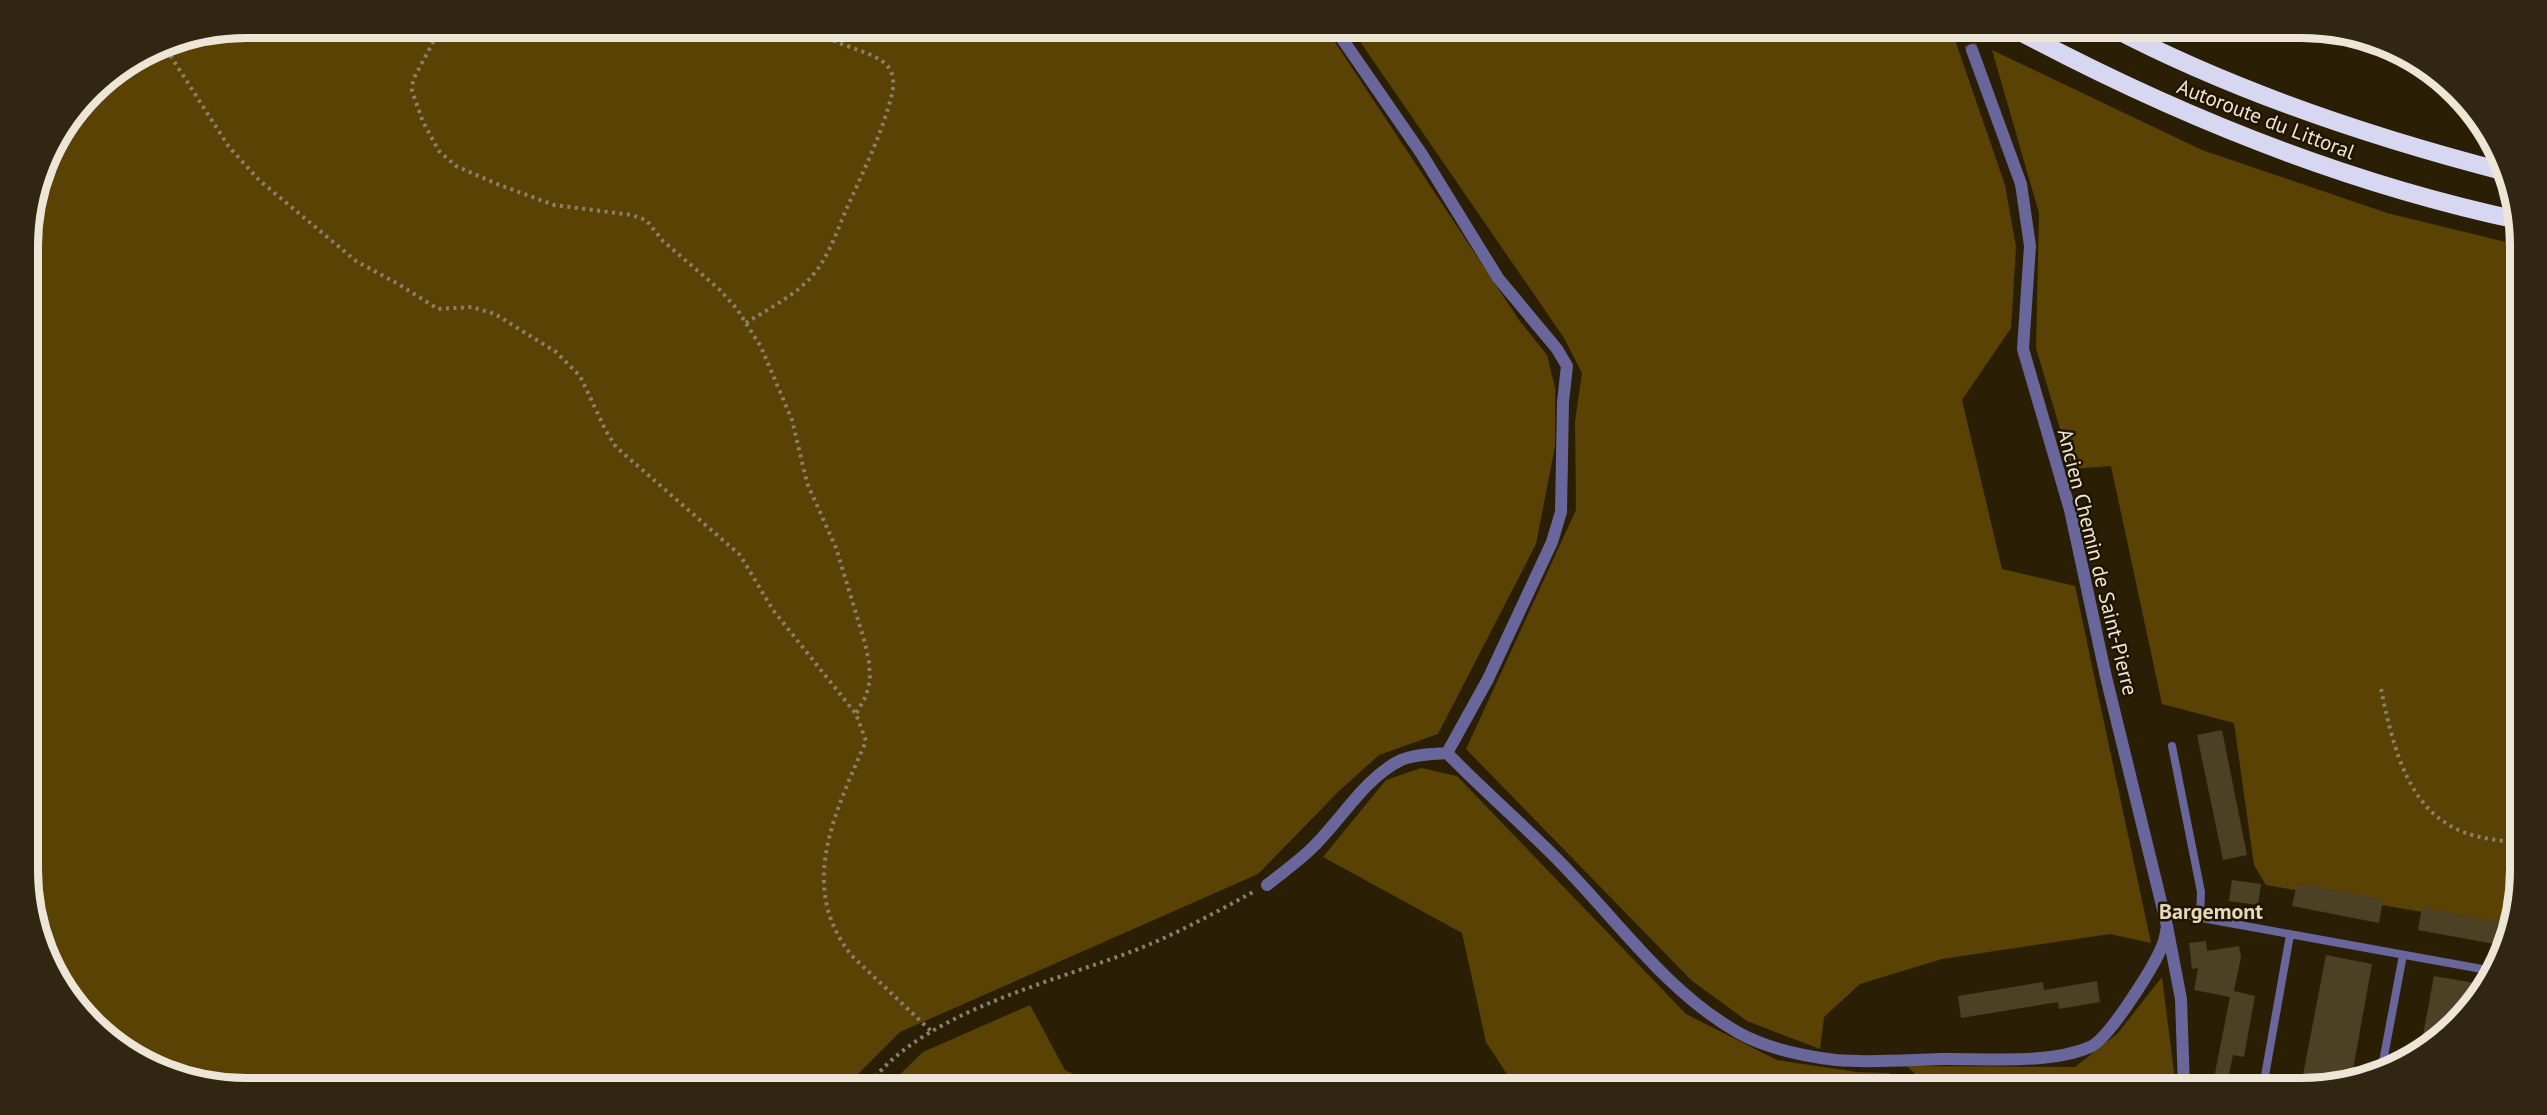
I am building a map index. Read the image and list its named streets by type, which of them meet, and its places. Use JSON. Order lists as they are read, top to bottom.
{
  "streets": {
    "highway": ["Autoroute du Littoral"],
    "street": ["Ancien Chemin de Saint-Pierre"]
  },
  "districts": ["Bargemont"]
}
